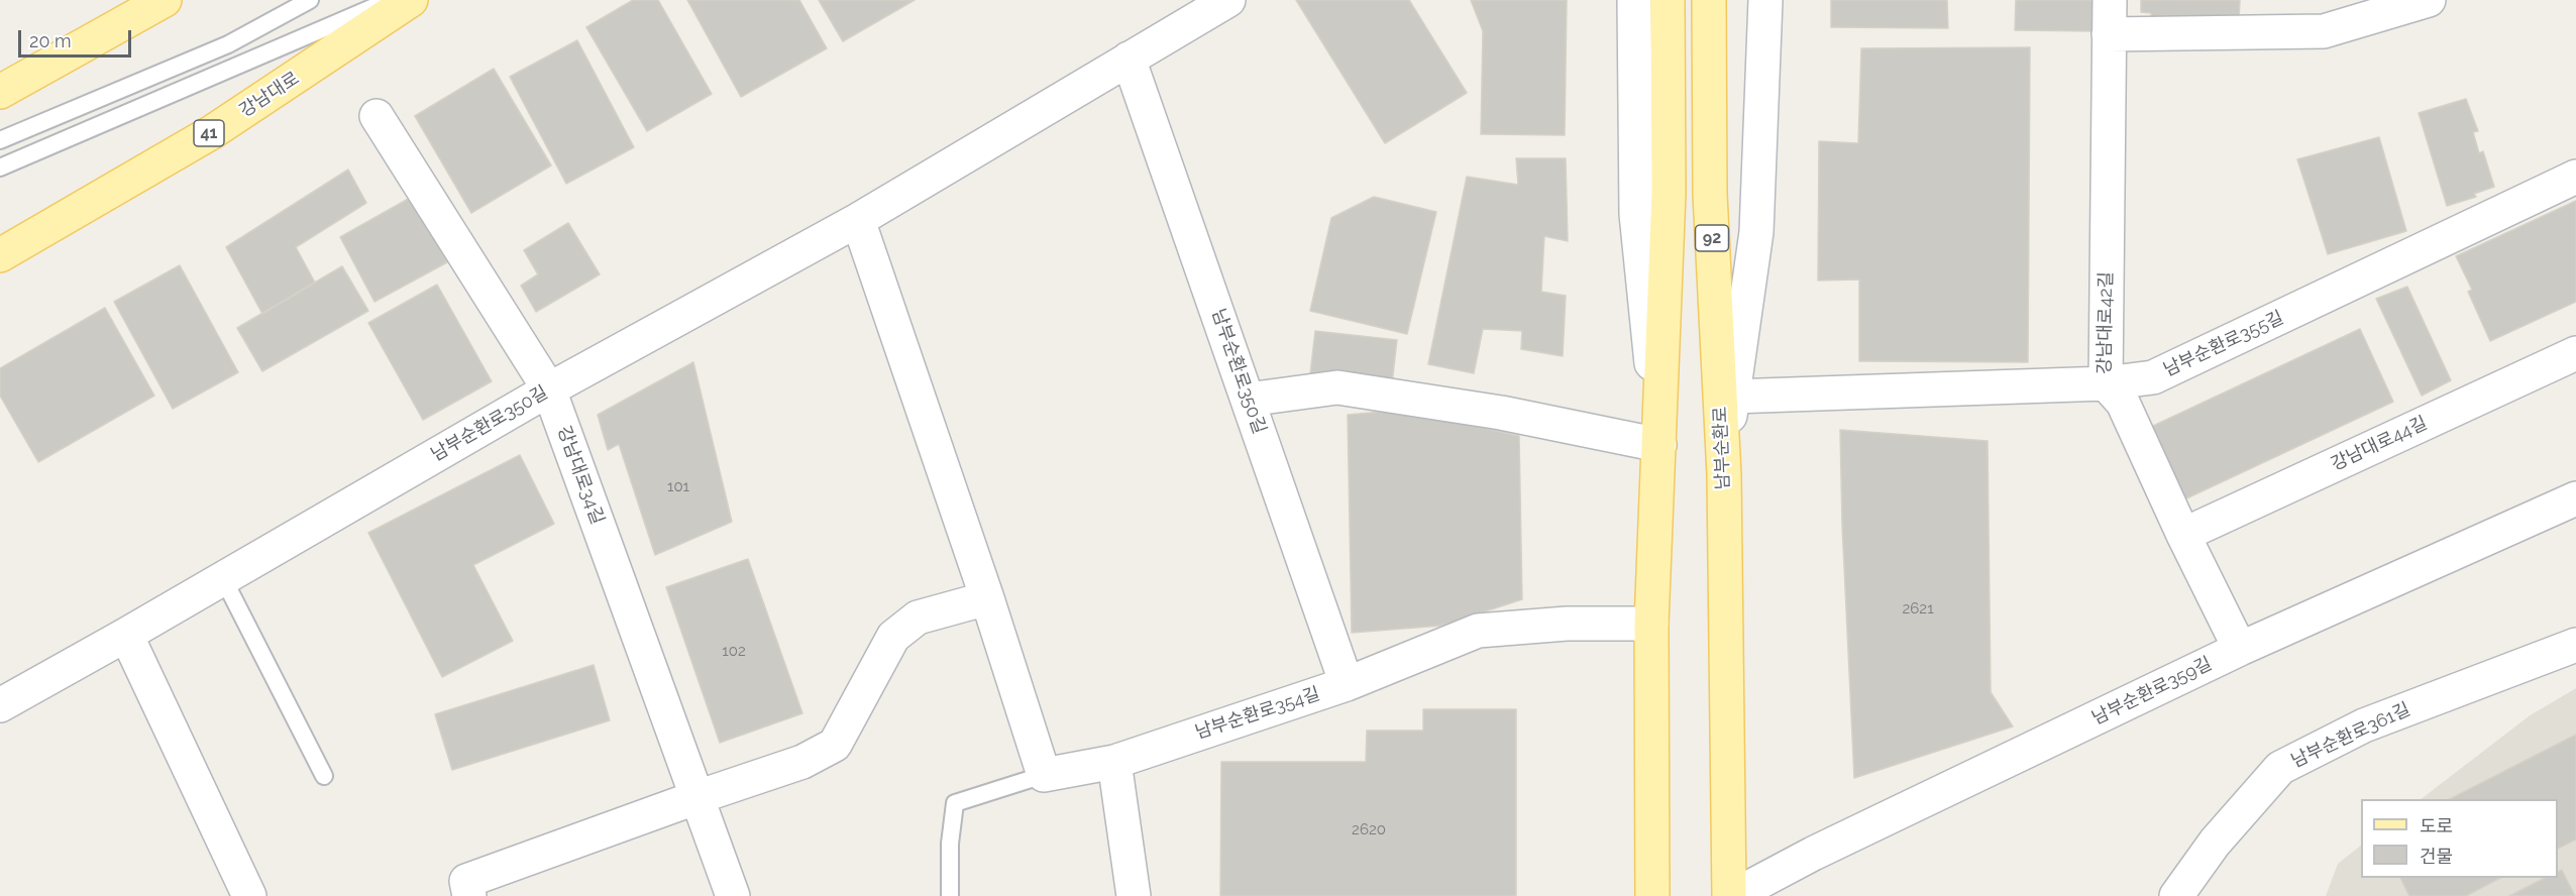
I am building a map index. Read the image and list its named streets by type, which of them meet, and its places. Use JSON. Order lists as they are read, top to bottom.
{
  "streets": {
    "main road": [
      "강남대로",
      "41",
      "92",
      "남부순환로"
    ],
    "street": [
      "강남대로42길",
      "남부순환로355길",
      "남부순환로350길",
      "강남대로44길",
      "강남대로34길",
      "남부순환로359길",
      "남부순환로354길",
      "남부순환로361길"
    ]
  },
  "crossings": [
    ["강남대로42길", "남부순환로355길"],
    ["강남대로42길", "강남대로44길"],
    ["강남대로42길", "남부순환로359길"],
    ["남부순환로350길", "강남대로34길"],
    ["남부순환로350길", "남부순환로354길"],
    ["남부순환로", "남부순환로359길"]
  ],
  "house_numbers": [
    "101",
    "2621",
    "102",
    "2620"
  ],
  "legend": ["도로", "건물"],
  "scale_bar": "20 m"
}
